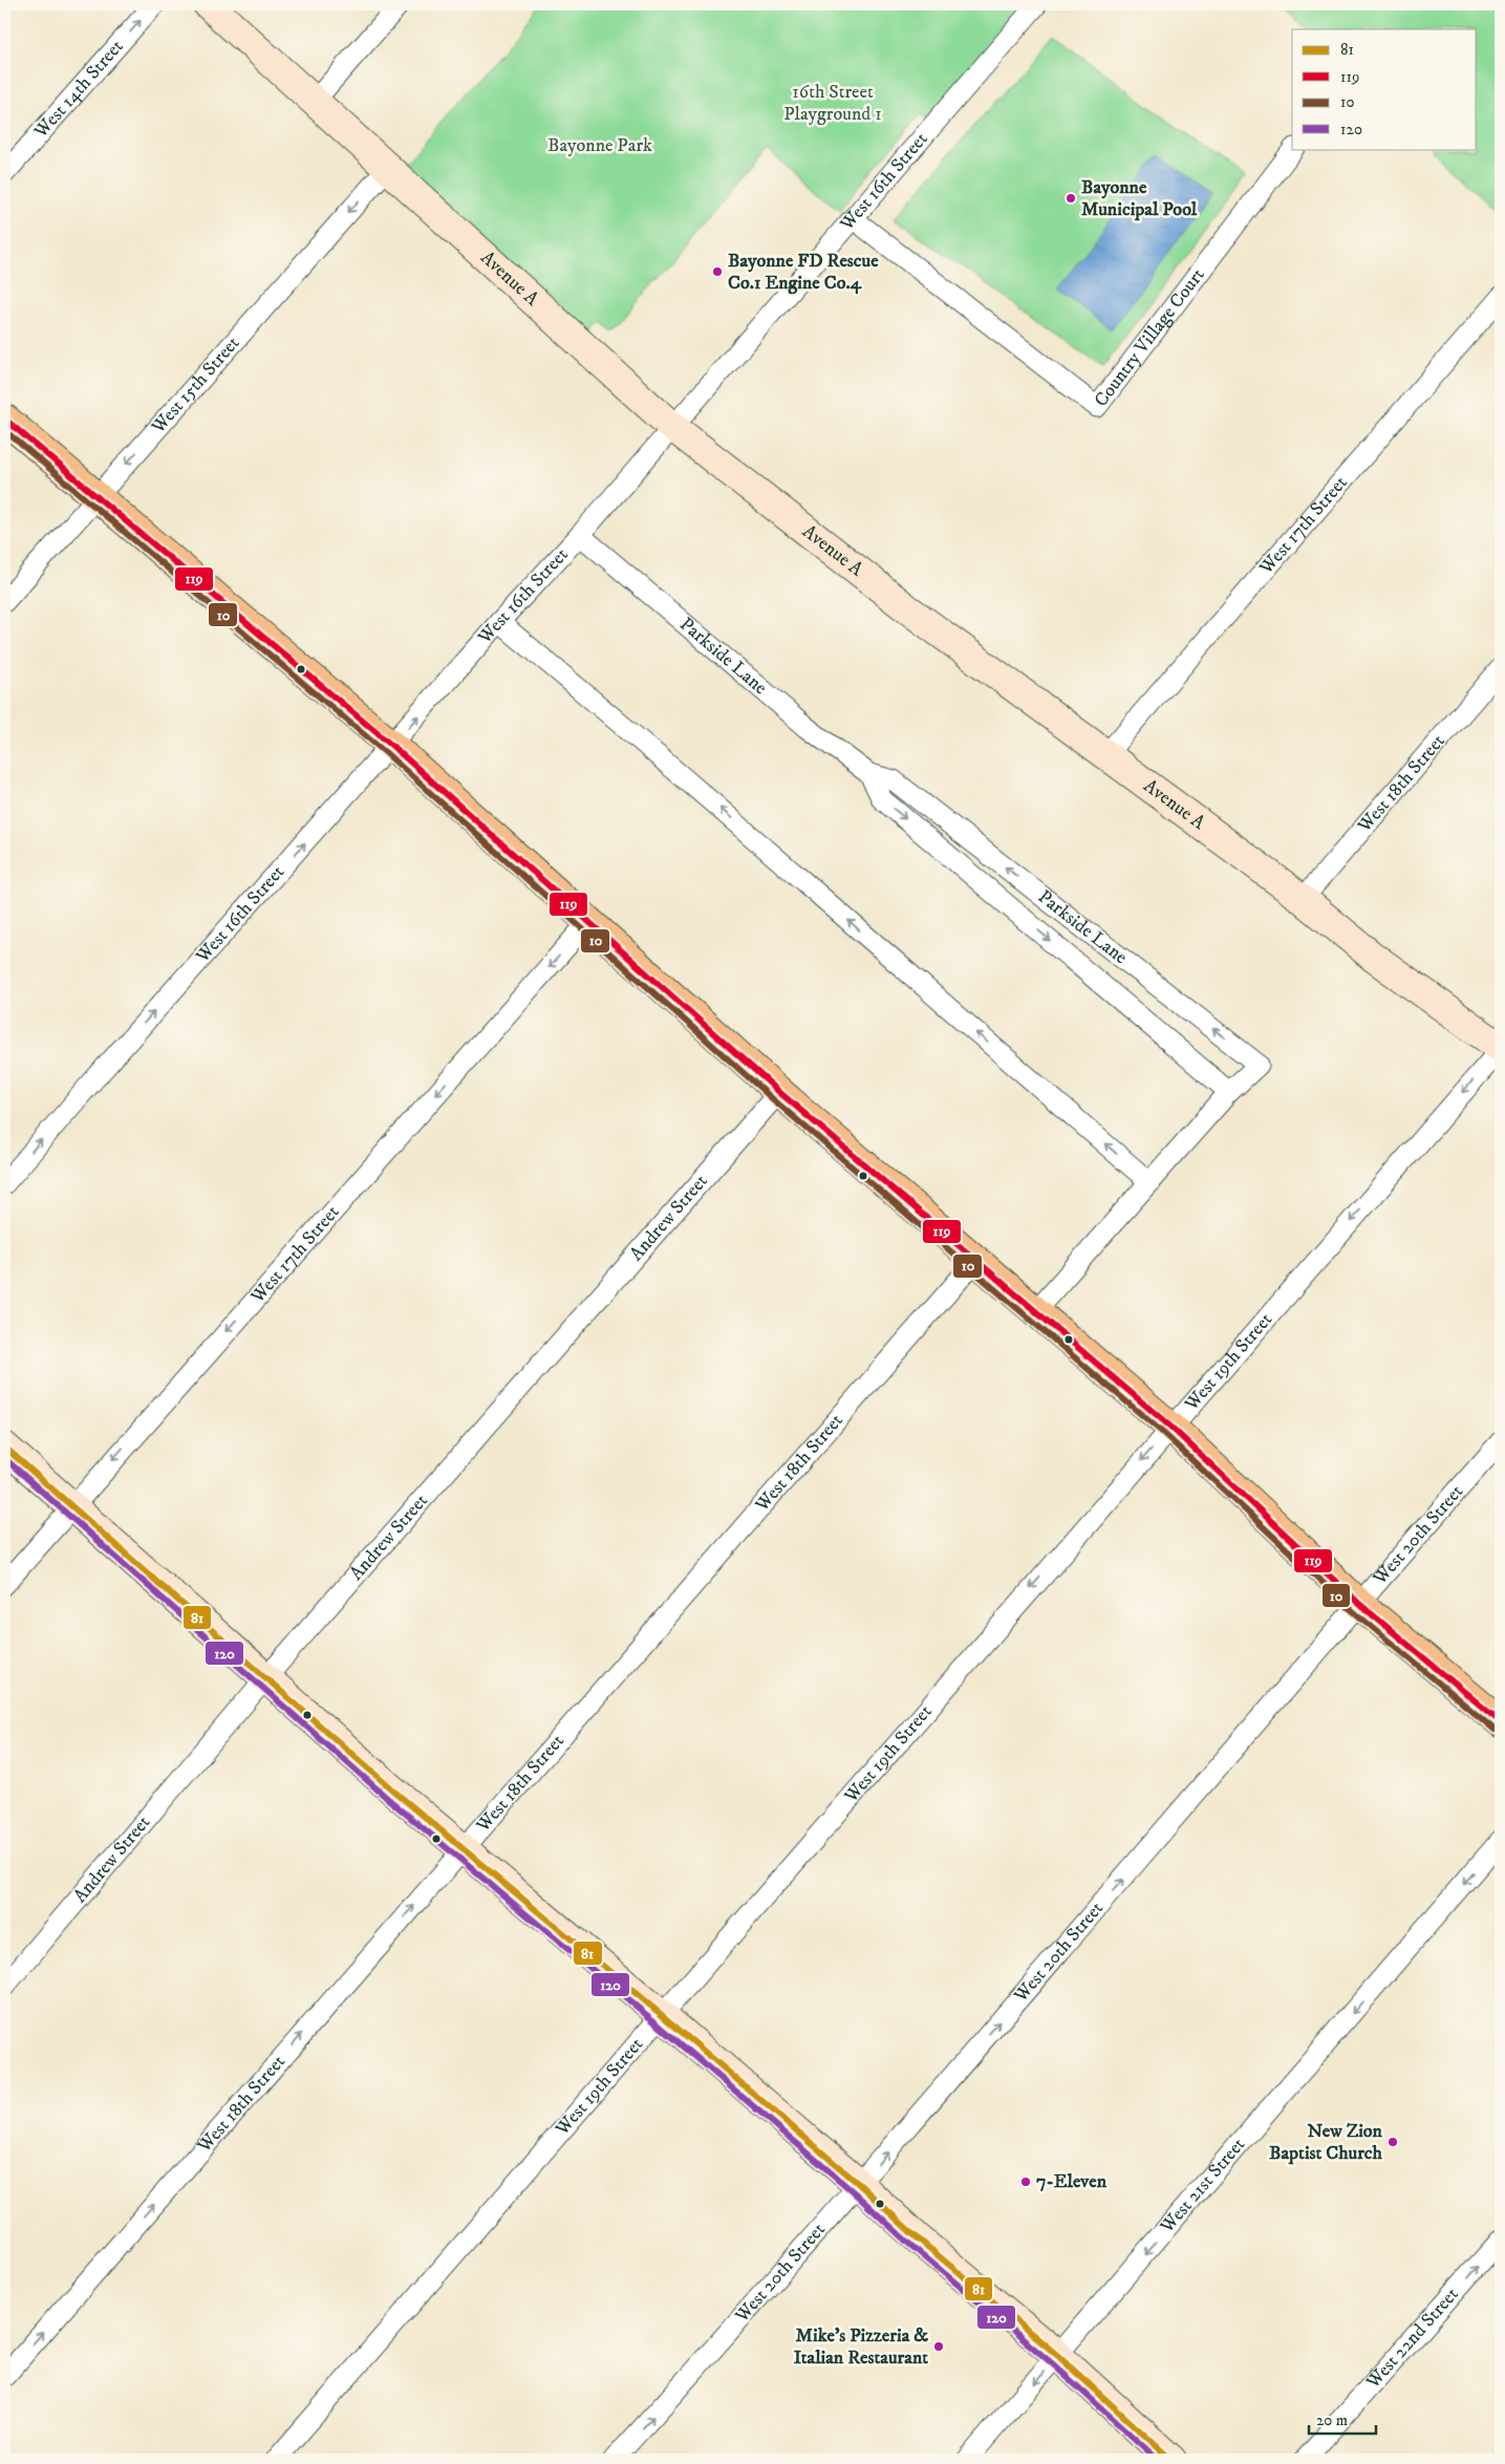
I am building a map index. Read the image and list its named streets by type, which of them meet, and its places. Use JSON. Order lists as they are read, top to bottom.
{
  "streets": {
    "street": [
      "West 14th Street",
      "West 16th Street",
      "Avenue A",
      "Country Village Court",
      "West 15th Street",
      "West 17th Street",
      "Parkside Lane",
      "West 18th Street",
      "Andrew Street",
      "West 19th Street",
      "West 20th Street",
      "West 21st Street",
      "West 22nd Street"
    ]
  },
  "crossings": [
    ["West 16th Street", "Avenue A"],
    ["West 16th Street", "Country Village Court"],
    ["West 16th Street", "Parkside Lane"],
    ["Avenue A", "West 15th Street"],
    ["Avenue A", "West 17th Street"],
    ["Avenue A", "West 18th Street"],
    ["Avenue A", "West 19th Street"]
  ],
  "one_way": [
    "West 14th Street",
    "West 16th Street",
    "West 15th Street",
    "West 17th Street",
    "West 18th Street",
    "West 19th Street",
    "West 20th Street",
    "West 21st Street",
    "West 22nd Street"
  ],
  "parks": ["16th Street Playground 1", "Bayonne Park"],
  "places": [
    "Bayonne Municipal Pool",
    "Bayonne FD Rescue Co.1 Engine Co.4",
    "New Zion Baptist Church",
    "7-Eleven",
    "Mike's Pizzeria & Italian Restaurant"
  ],
  "lines": [
    "transit line 119",
    "transit line 10",
    "transit line 81",
    "transit line 120"
  ],
  "legend": [
    "81",
    "119",
    "10",
    "120"
  ],
  "scale_bar": "20 m"
}
